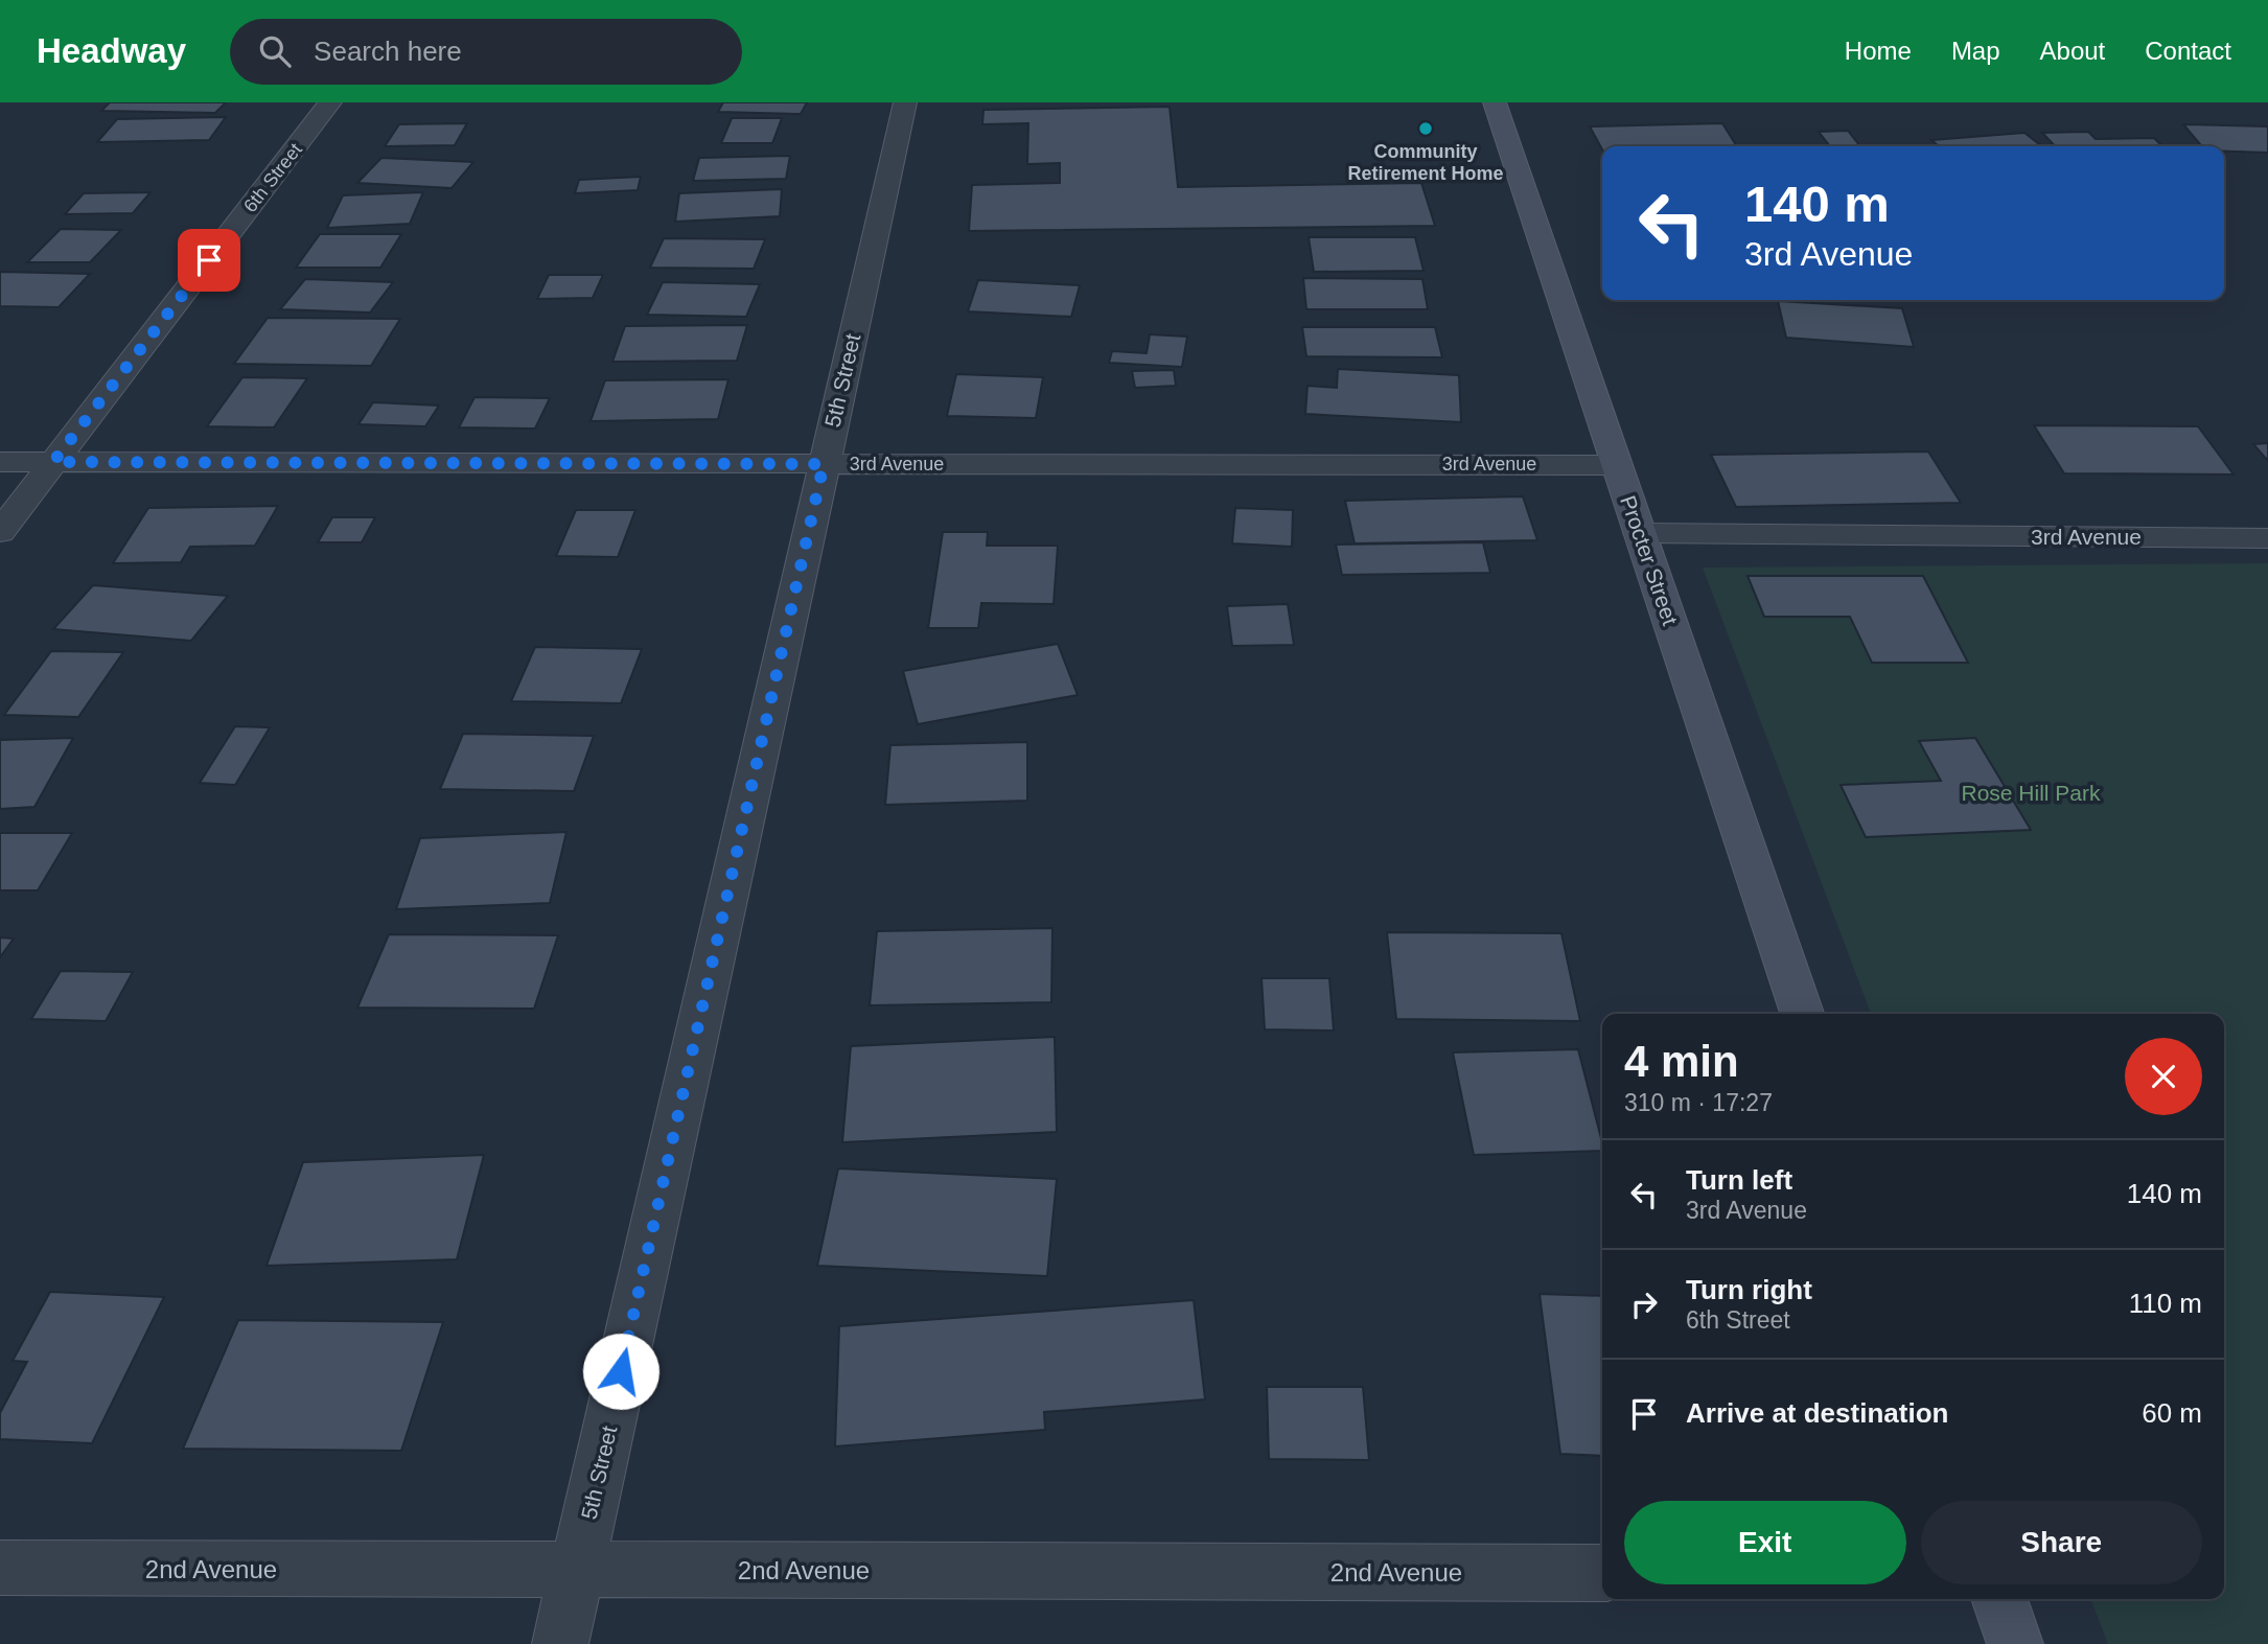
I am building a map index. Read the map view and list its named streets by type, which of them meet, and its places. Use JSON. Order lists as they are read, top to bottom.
{
  "streets": {
    "street": [
      "6th Street",
      "5th Street",
      "3rd Avenue",
      "Procter Street",
      "2nd Avenue"
    ]
  },
  "crossings": [
    ["6th Street", "3rd Avenue"],
    ["5th Street", "3rd Avenue"],
    ["5th Street", "2nd Avenue"],
    ["3rd Avenue", "Procter Street"]
  ],
  "parks": ["Rose Hill Park"],
  "places": ["Community Retirement Home"],
  "page": {
    "header": "Headway",
    "search": "Search here",
    "nav": [
      "Home",
      "Map",
      "About",
      "Contact"
    ],
    "turn": ["140 m", "3rd Avenue"],
    "heading": ["4 min", "310 m · 17:27"],
    "list": [
      {
        "name": "Turn left",
        "note": "3rd Avenue",
        "value": "140 m"
      },
      {
        "name": "Turn right",
        "note": "6th Street",
        "value": "110 m"
      },
      {
        "name": "Arrive at destination",
        "value": "60 m"
      }
    ],
    "buttons": ["Exit", "Share"]
  }
}
